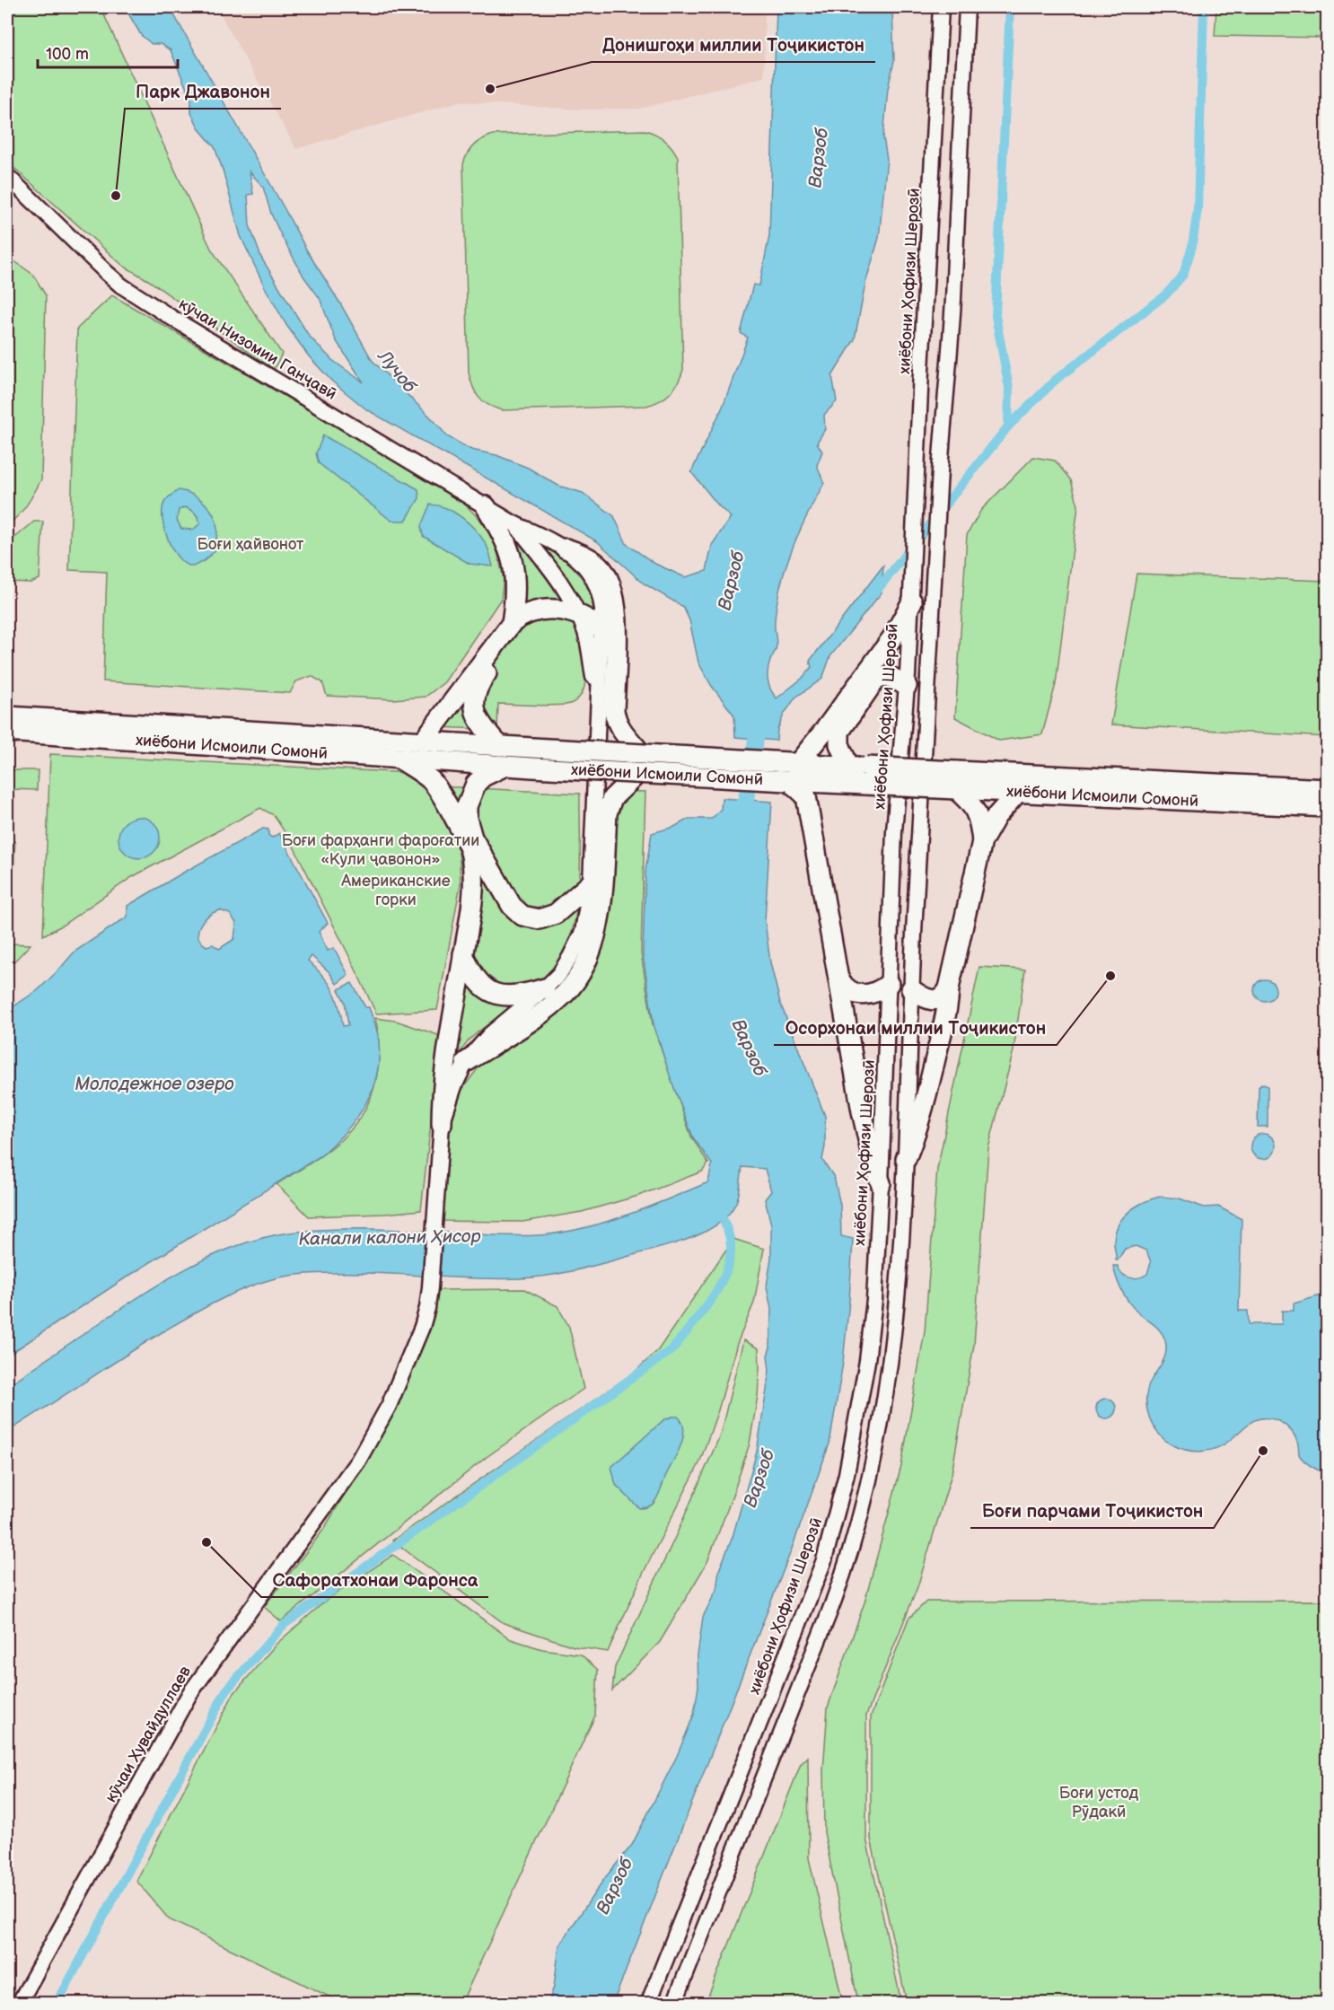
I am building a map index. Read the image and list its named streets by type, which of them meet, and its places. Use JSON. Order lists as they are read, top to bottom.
{
  "streets": {
    "highway": ["хиёбони Исмоили Сомонӣ"],
    "main road": ["хиёбони Ҳофизи Шерозӣ", "кӯчаи Низомии Ганҷавӣ", "кӯчаи Хувайдуллаев"]
  },
  "crossings": [
    ["кӯчаи Низомии Ганҷавӣ", "кӯчаи Хувайдуллаев"]
  ],
  "water": [
    "Варзоб",
    "Лучоб",
    "Молодежное озеро",
    "Канали калони Ҳисор"
  ],
  "parks": [
    "Боғи ҳайвонот",
    "Боғи фарҳанги фароғатии «Кули ҷавонон»",
    "Американские горки",
    "Боғи устод Рӯдакӣ"
  ],
  "places": [
    "Донишгоҳи миллии Тоҷикистон",
    "Парк Джавонон",
    "Осорхонаи миллии Тоҷикистон",
    "Боғи парчами Тоҷикистон",
    "Сафоратхонаи Фаронса"
  ],
  "scale_bar": "100 m"
}
